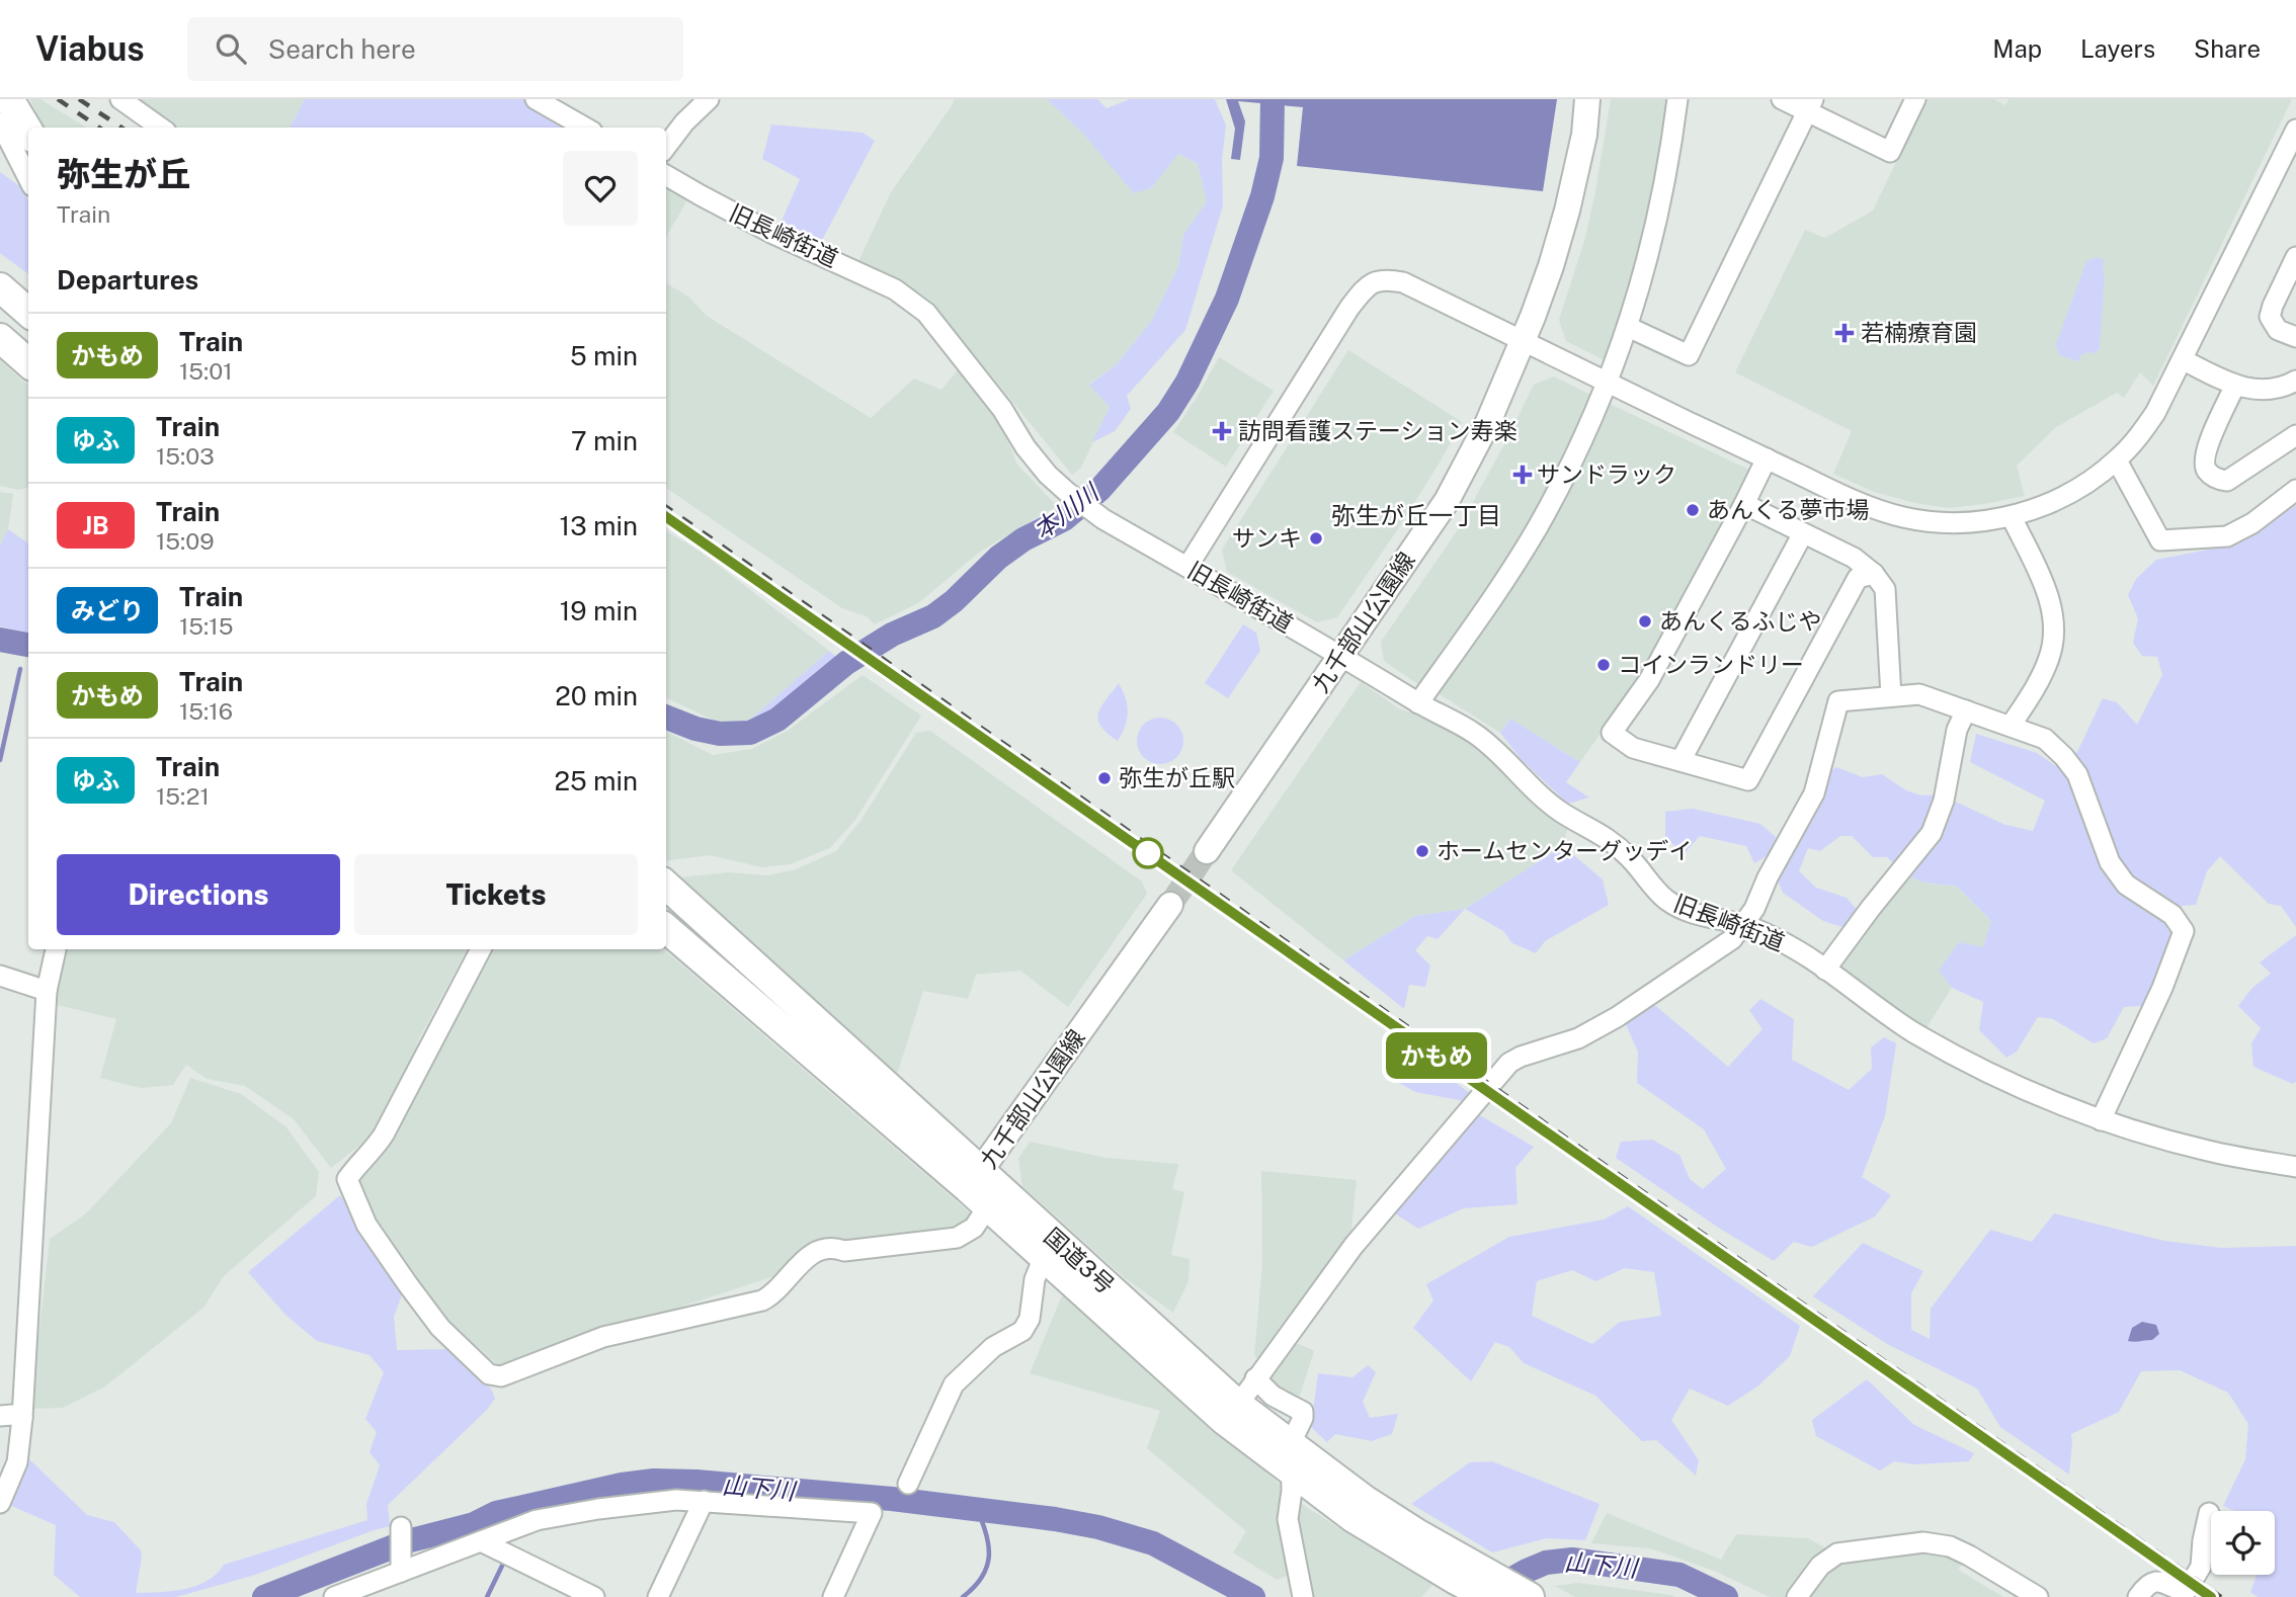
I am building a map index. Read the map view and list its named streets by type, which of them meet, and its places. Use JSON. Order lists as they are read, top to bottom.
{
  "streets": {
    "highway": ["国道3号"],
    "main road": ["九千部山公園線"],
    "street": ["旧長崎街道"]
  },
  "crossings": [
    ["旧長崎街道", "九千部山公園線"],
    ["九千部山公園線", "国道3号"]
  ],
  "districts": ["弥生が丘一丁目"],
  "water": ["本川川", "山下川"],
  "places": {
    "health": ["若楠療育園", "訪問看護ステーション寿楽", "サンドラック"],
    "other": [
      "あんくる夢市場",
      "サンキ",
      "あんくるふじや",
      "コインランドリー",
      "弥生が丘駅",
      "ホームセンターグッデイ"
    ]
  },
  "page": {
    "header": "Viabus",
    "search": "Search here",
    "nav": ["Map", "Layers", "Share"],
    "on_map": "かもめ",
    "heading": [
      ["弥生が丘", "Train"],
      "Departures"
    ],
    "list": [
      {
        "mark": "かもめ",
        "name": "Train",
        "note": "15:01",
        "value": "5 min"
      },
      {
        "mark": "ゆふ",
        "name": "Train",
        "note": "15:03",
        "value": "7 min"
      },
      {
        "mark": "JB",
        "name": "Train",
        "note": "15:09",
        "value": "13 min"
      },
      {
        "mark": "みどり",
        "name": "Train",
        "note": "15:15",
        "value": "19 min"
      },
      {
        "mark": "かもめ",
        "name": "Train",
        "note": "15:16",
        "value": "20 min"
      },
      {
        "mark": "ゆふ",
        "name": "Train",
        "note": "15:21",
        "value": "25 min"
      }
    ],
    "buttons": ["Directions", "Tickets"]
  }
}
